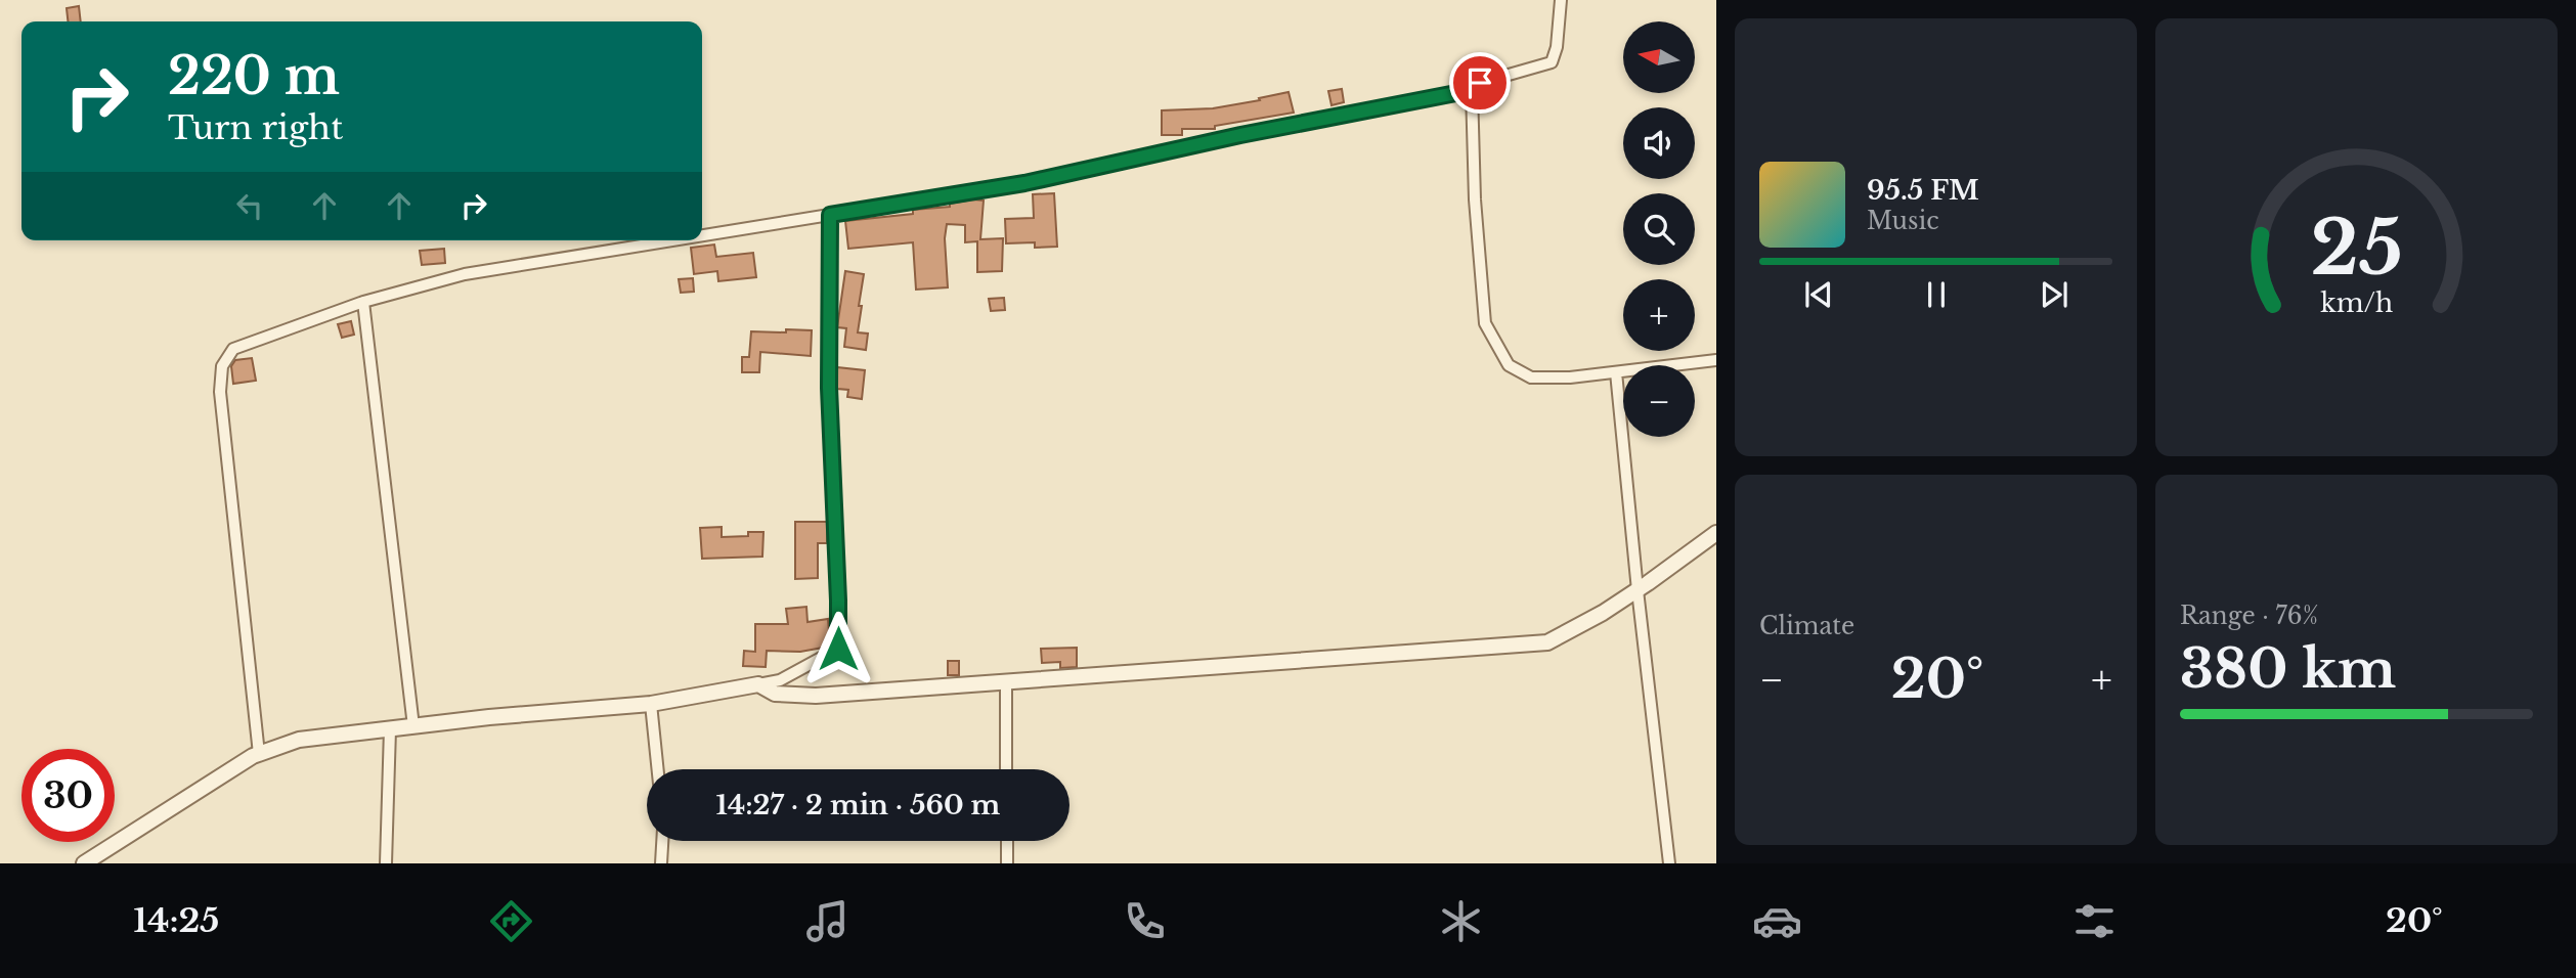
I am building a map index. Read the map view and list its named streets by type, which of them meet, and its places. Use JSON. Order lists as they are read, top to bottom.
{
  "north": "left",
  "page": {
    "map_buttons": ["+", "−"],
    "turn": ["220 m", "Turn right"],
    "song": ["95.5 FM", "Music"],
    "tile": [
      "Climate",
      ["Range · 76%", "380 km"]
    ],
    "heat": ["−", "20°", "+"],
    "limit": "30",
    "trip": "14:27 · 2 min · 560 m",
    "tabs": ["14:25", "20°"],
    "gauge": ["25", "km/h"]
  }
}
